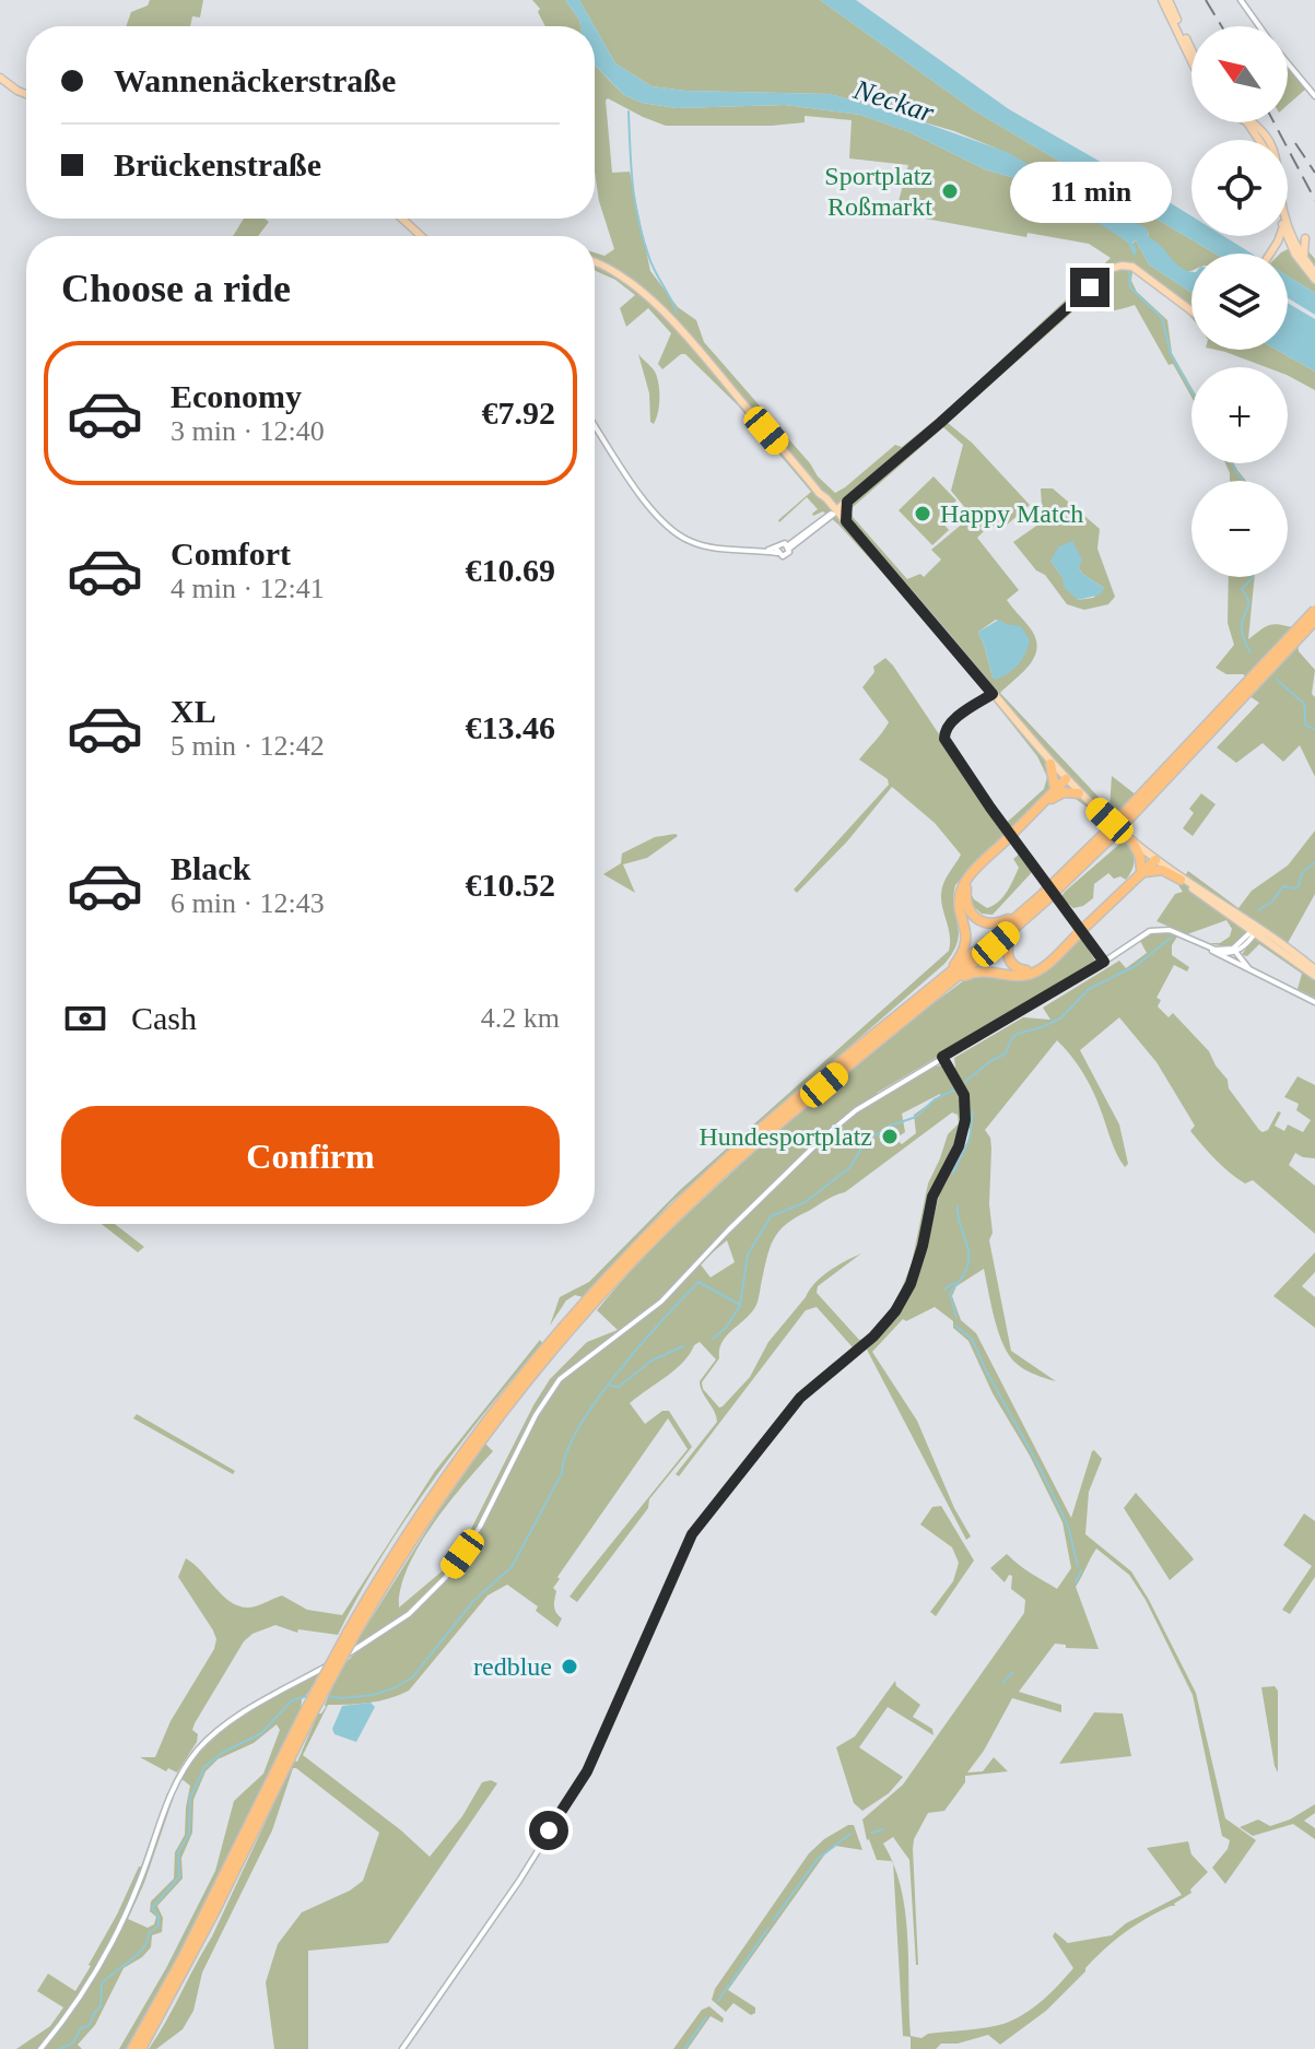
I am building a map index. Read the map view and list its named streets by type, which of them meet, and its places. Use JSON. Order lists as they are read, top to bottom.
{
  "water": ["Neckar"],
  "places": [
    "Sportplatz Roßmarkt",
    "Happy Match",
    "Hundesportplatz",
    "redblue"
  ],
  "north": "top left",
  "page": {
    "map_buttons": ["+", "−"],
    "banner": ["Wannenäckerstraße", "Brückenstraße"],
    "bubble": "11 min",
    "heading": "Choose a ride",
    "list": [
      {
        "name": "Economy",
        "note": "3 min · 12:40",
        "value": "€7.92"
      },
      {
        "name": "Comfort",
        "note": "4 min · 12:41",
        "value": "€10.69"
      },
      {
        "name": "XL",
        "note": "5 min · 12:42",
        "value": "€13.46"
      },
      {
        "name": "Black",
        "note": "6 min · 12:43",
        "value": "€10.52"
      }
    ],
    "pay": ["Cash", "4.2 km"],
    "buttons": "Confirm"
  }
}
